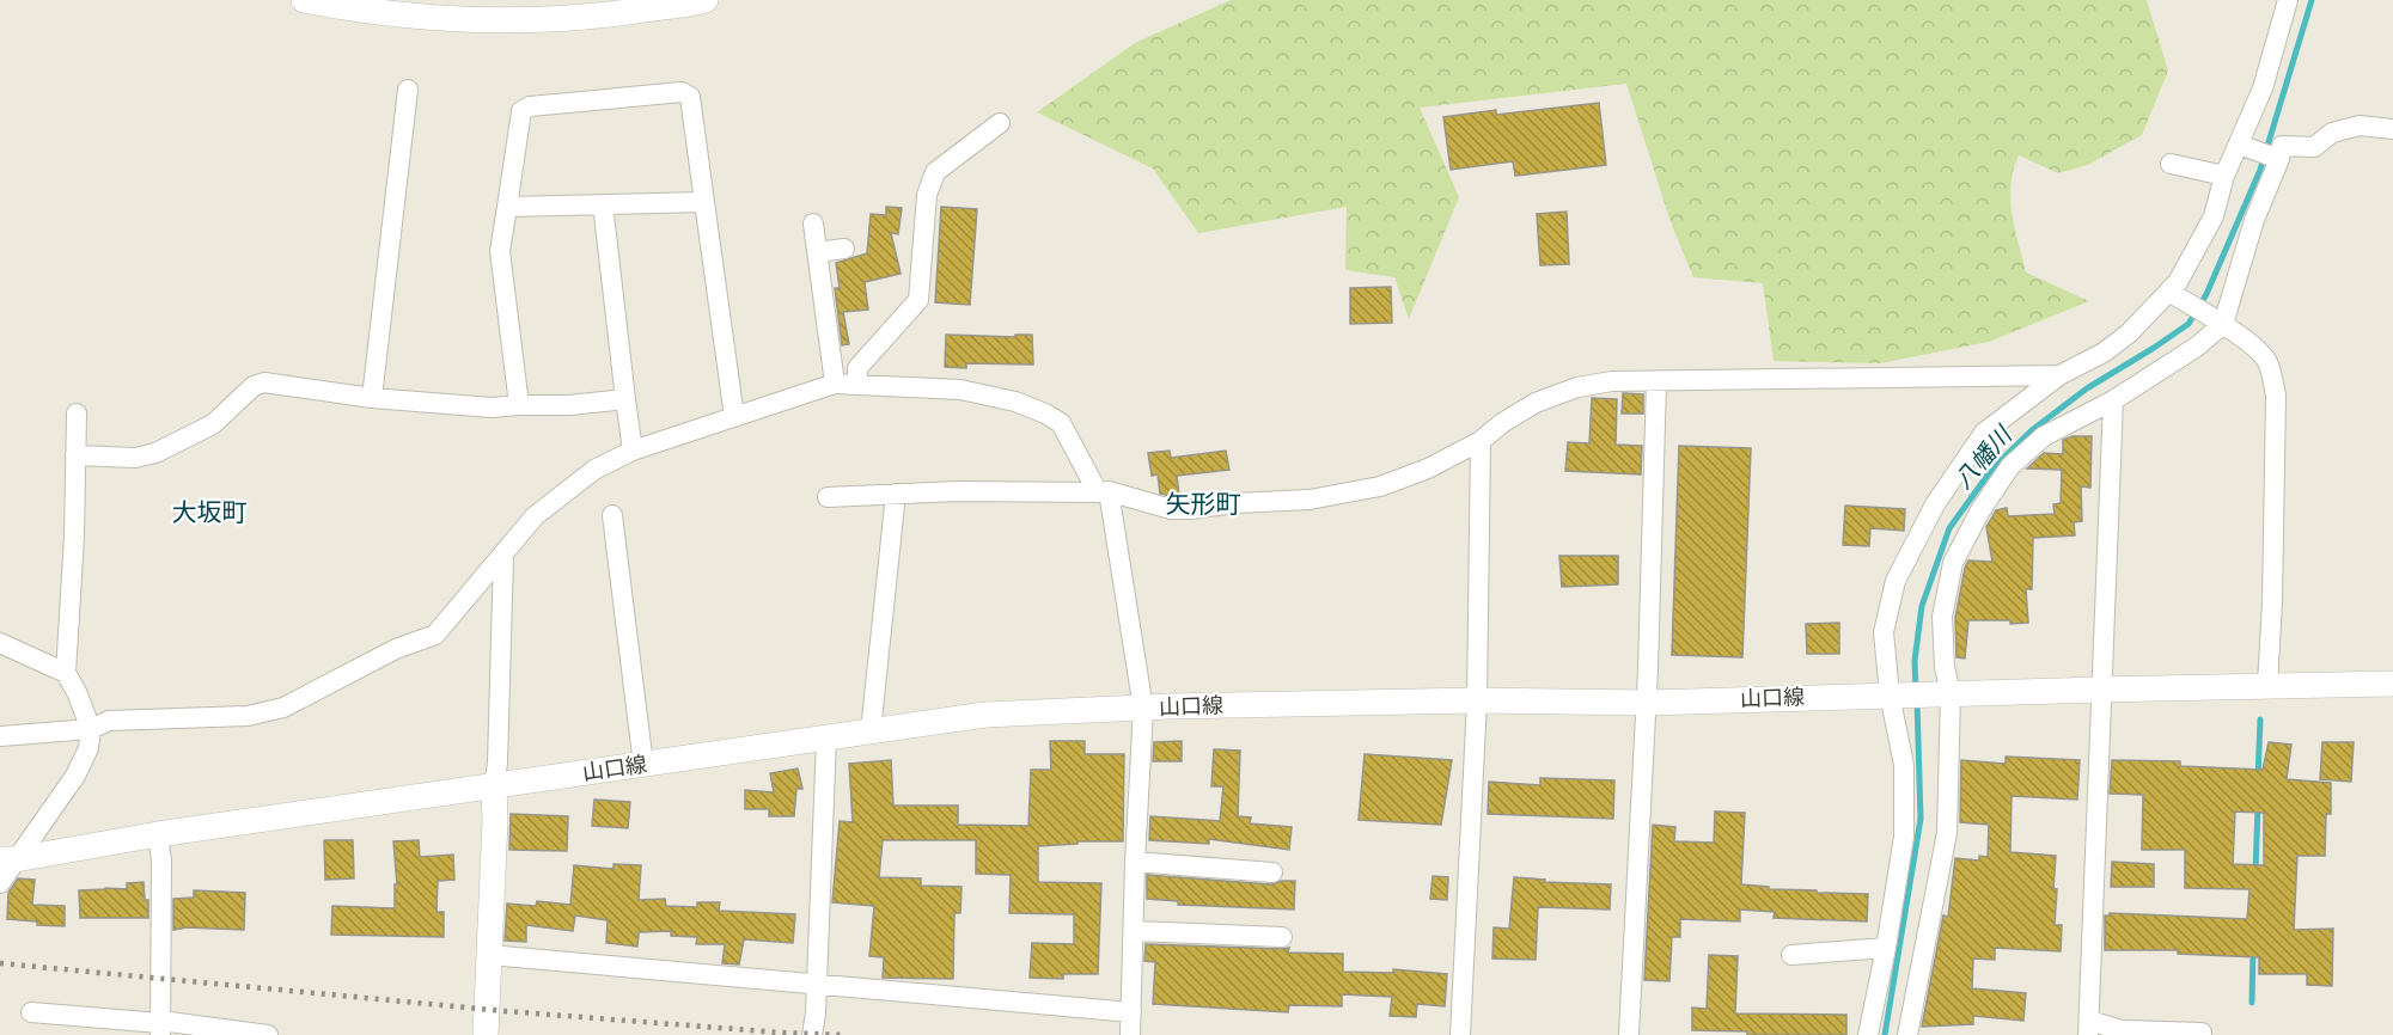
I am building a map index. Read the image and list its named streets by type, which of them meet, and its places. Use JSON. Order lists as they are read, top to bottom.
{
  "streets": {
    "street": ["山口線"]
  },
  "districts": ["矢形町", "大坂町"],
  "water": ["八幡川"]
}
